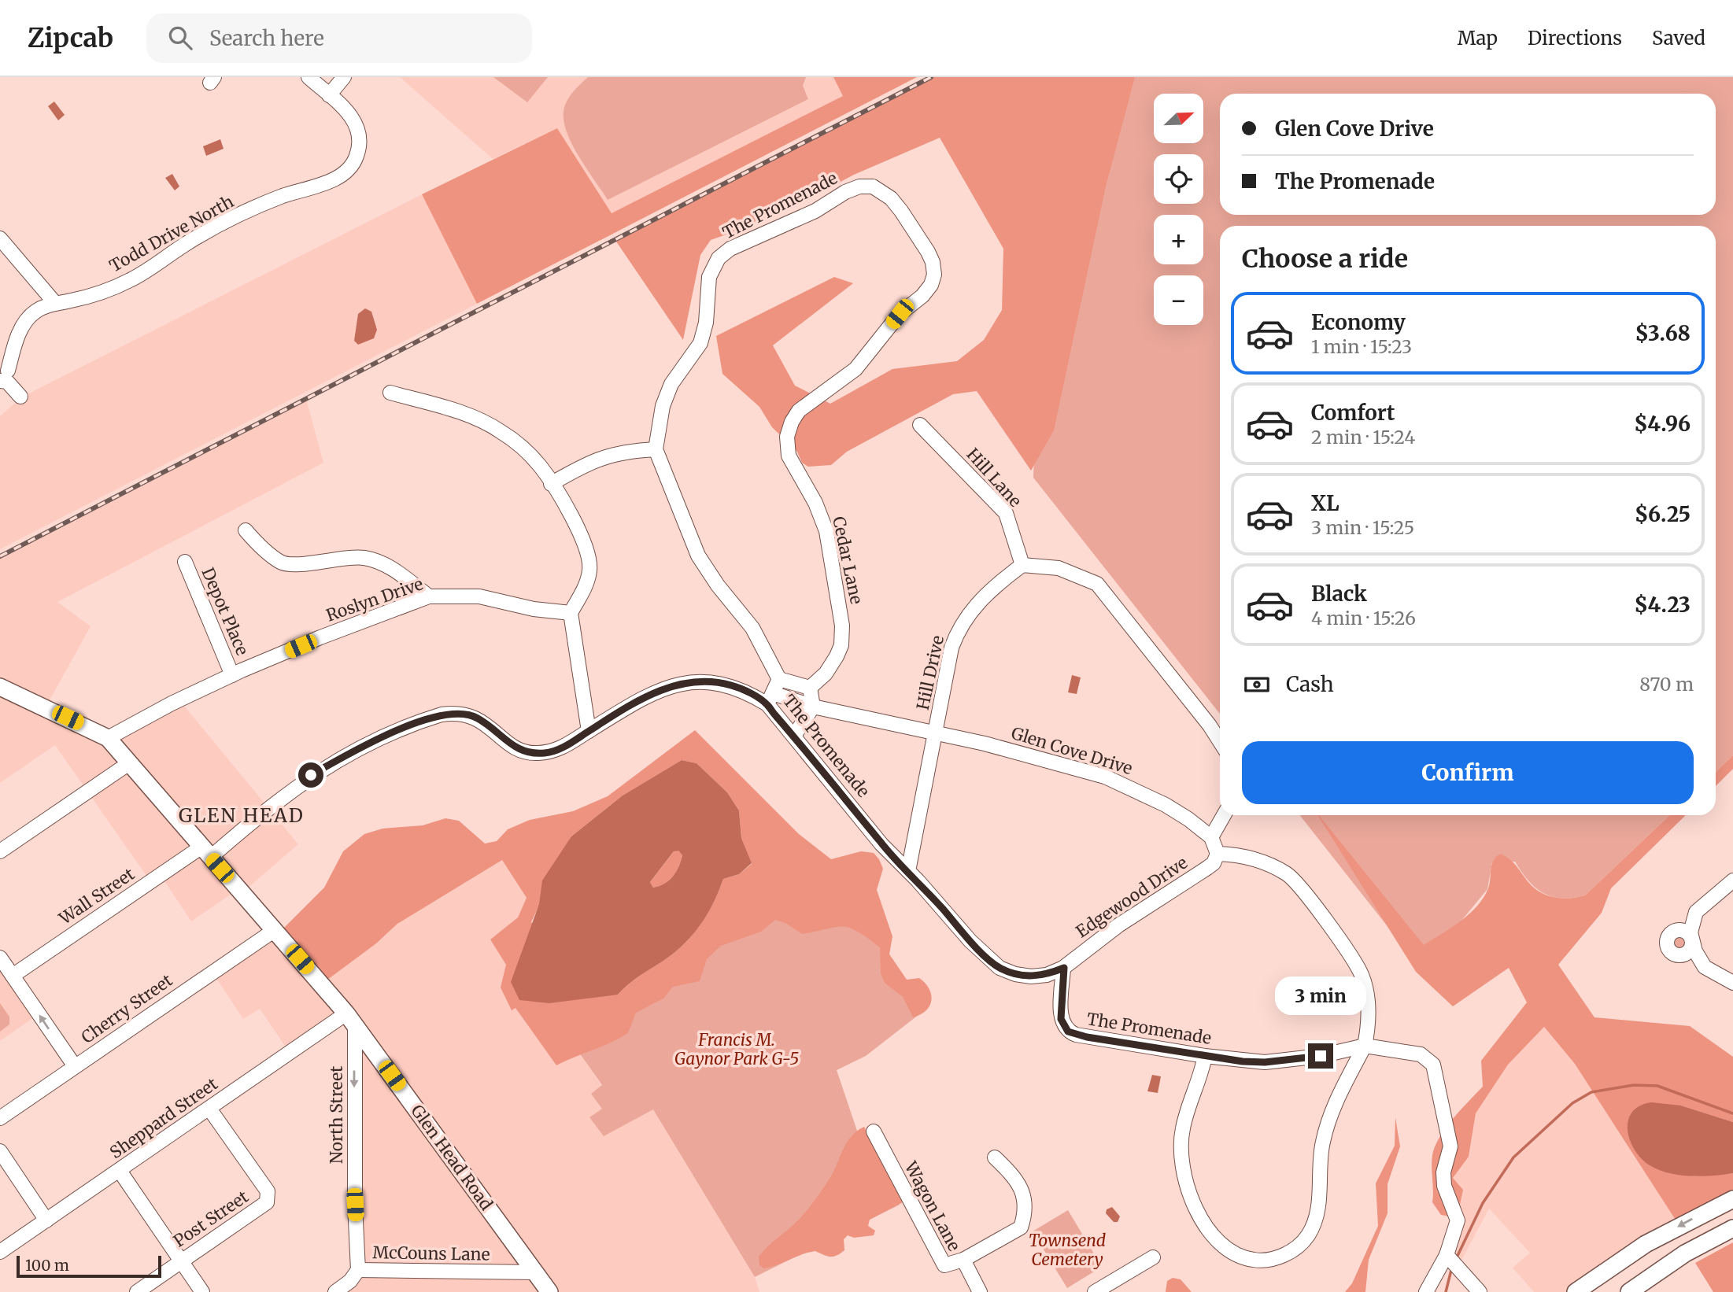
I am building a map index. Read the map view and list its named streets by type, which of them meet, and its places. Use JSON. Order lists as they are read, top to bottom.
{
  "streets": {
    "main road": ["Glen Head Road"],
    "street": [
      "The Promenade",
      "Todd Drive North",
      "Hill Lane",
      "Cedar Lane",
      "Roslyn Drive",
      "Depot Place",
      "Hill Drive",
      "Glen Cove Drive",
      "Wall Street",
      "Edgewood Drive",
      "Cherry Street",
      "North Street",
      "Sheppard Street",
      "Wagon Lane",
      "Post Street",
      "McCouns Lane"
    ]
  },
  "crossings": [
    ["The Promenade", "Cedar Lane"],
    ["The Promenade", "Hill Drive"],
    ["The Promenade", "Glen Cove Drive"],
    ["The Promenade", "Edgewood Drive"],
    ["Hill Lane", "Hill Drive"],
    ["Roslyn Drive", "Depot Place"],
    ["Roslyn Drive", "Glen Head Road"],
    ["Hill Drive", "Glen Cove Drive"],
    ["Glen Cove Drive", "Wall Street"],
    ["Glen Cove Drive", "Glen Head Road"],
    ["Wall Street", "Glen Head Road"],
    ["Cherry Street", "Glen Head Road"],
    ["North Street", "Sheppard Street"],
    ["North Street", "Glen Head Road"],
    ["North Street", "McCouns Lane"],
    ["Sheppard Street", "Glen Head Road"],
    ["Sheppard Street", "Post Street"],
    ["Glen Head Road", "McCouns Lane"]
  ],
  "one_way": ["North Street"],
  "districts": ["GLEN HEAD"],
  "parks": ["Francis M. Gaynor Park G-5", "Townsend Cemetery"],
  "scale_bar": "100 m",
  "north": "top right",
  "page": {
    "header": "Zipcab",
    "search": "Search here",
    "nav": ["Map", "Directions", "Saved"],
    "map_buttons": ["+", "−"],
    "banner": ["Glen Cove Drive", "The Promenade"],
    "heading": "Choose a ride",
    "list": [
      {
        "name": "Economy",
        "note": "1 min · 15:23",
        "value": "$3.68"
      },
      {
        "name": "Comfort",
        "note": "2 min · 15:24",
        "value": "$4.96"
      },
      {
        "name": "XL",
        "note": "3 min · 15:25",
        "value": "$6.25"
      },
      {
        "name": "Black",
        "note": "4 min · 15:26",
        "value": "$4.23"
      }
    ],
    "pay": ["Cash", "870 m"],
    "buttons": "Confirm",
    "bubble": "3 min",
    "scale": "100 m"
  }
}
